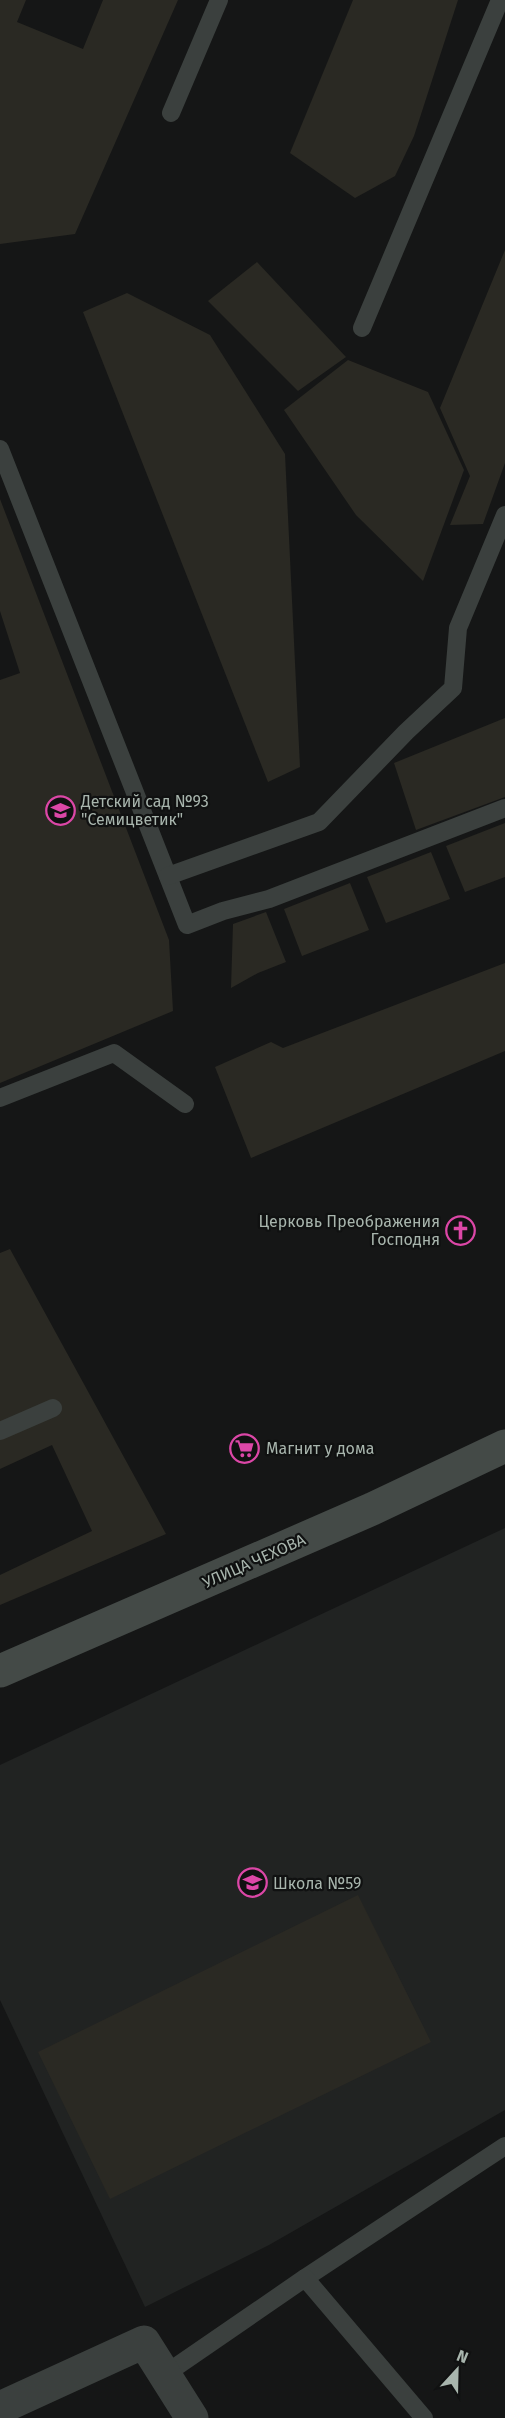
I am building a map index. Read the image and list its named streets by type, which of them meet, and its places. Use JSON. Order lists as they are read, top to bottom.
{
  "streets": {
    "main road": ["УЛИЦА ЧЕХОВА"]
  },
  "places": {
    "school or university": ["Детский сад №93 \"Семицветик\"", "Школа №59"],
    "church": ["Церковь Преображения Господня"],
    "supermarket": ["Магнит у дома"]
  },
  "north": "top"
}
